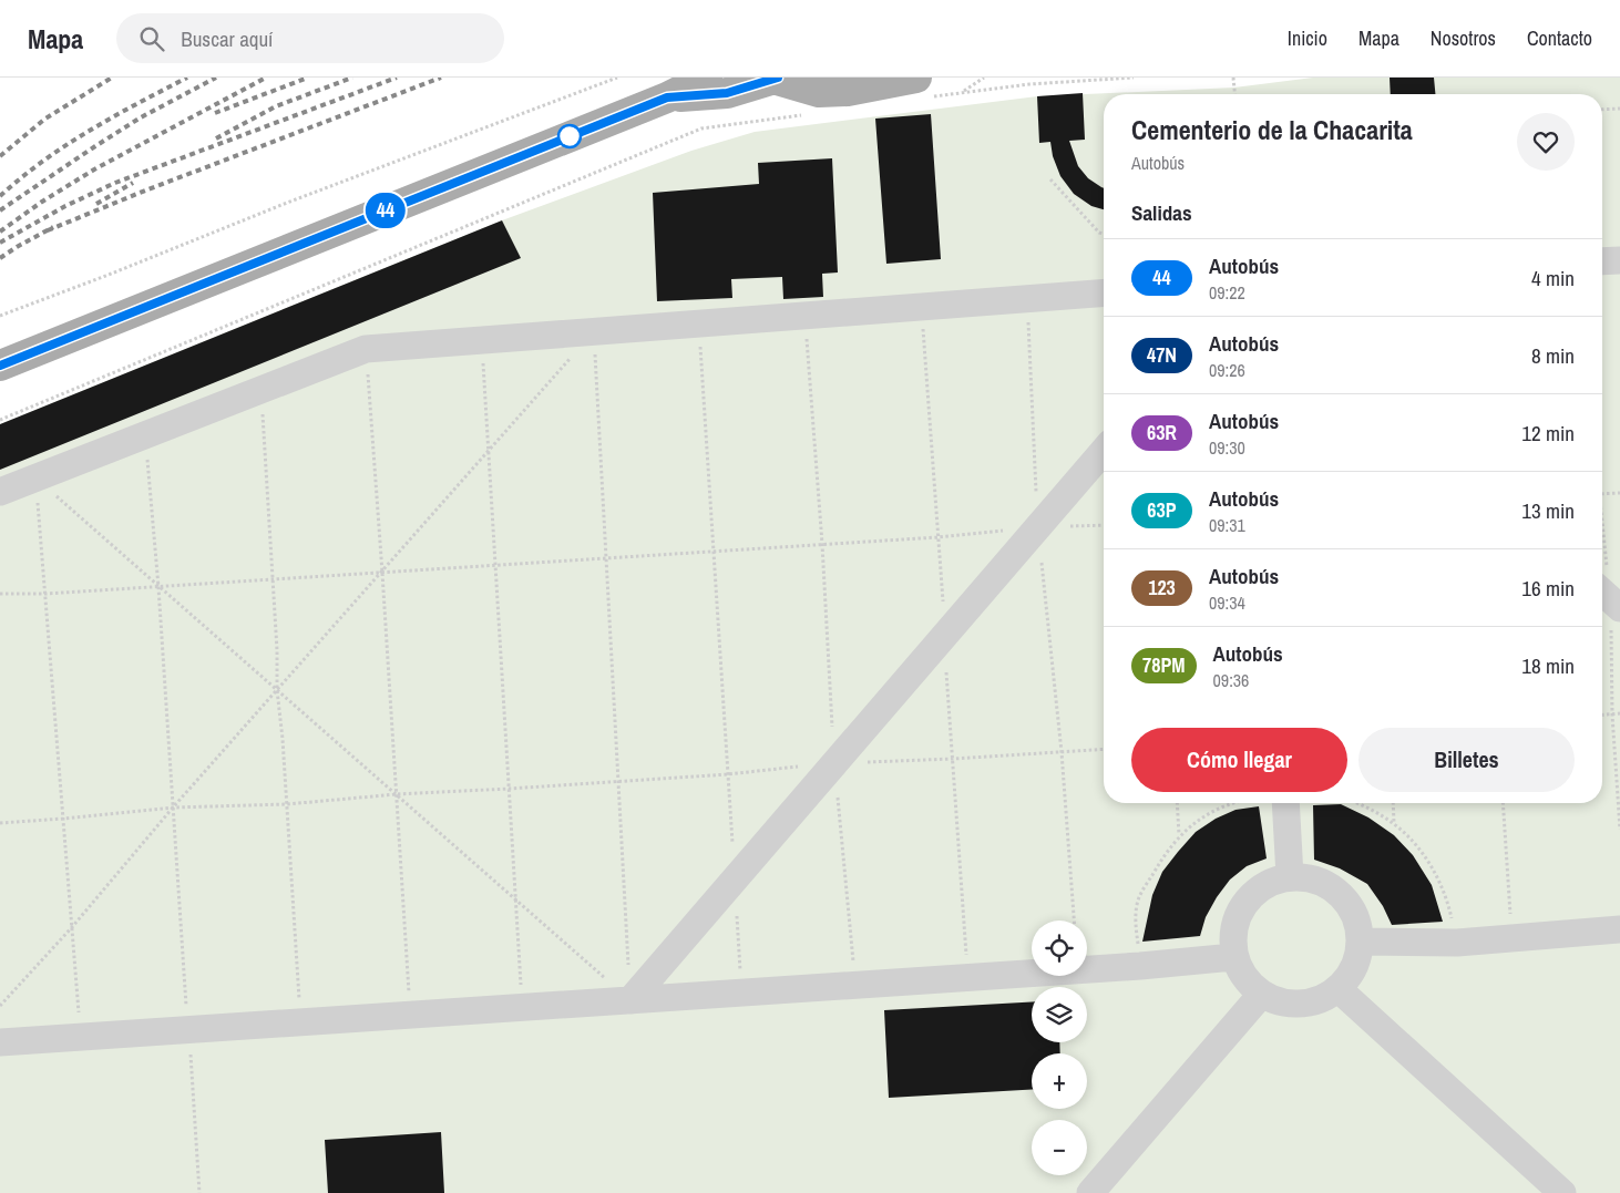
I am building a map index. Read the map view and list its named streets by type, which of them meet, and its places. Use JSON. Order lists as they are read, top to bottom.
{
  "lines": ["bus line 44"],
  "page": {
    "header": "Mapa",
    "search": "Buscar aquí",
    "nav": [
      "Inicio",
      "Mapa",
      "Nosotros",
      "Contacto"
    ],
    "on_map": "44",
    "heading": [
      ["Cementerio de la Chacarita", "Autobús"],
      "Salidas"
    ],
    "list": [
      {
        "mark": "44",
        "name": "Autobús",
        "note": "09:22",
        "value": "4 min"
      },
      {
        "mark": "47N",
        "name": "Autobús",
        "note": "09:26",
        "value": "8 min"
      },
      {
        "mark": "63R",
        "name": "Autobús",
        "note": "09:30",
        "value": "12 min"
      },
      {
        "mark": "63P",
        "name": "Autobús",
        "note": "09:31",
        "value": "13 min"
      },
      {
        "mark": "123",
        "name": "Autobús",
        "note": "09:34",
        "value": "16 min"
      },
      {
        "mark": "78PM",
        "name": "Autobús",
        "note": "09:36",
        "value": "18 min"
      }
    ],
    "buttons": ["Cómo llegar", "Billetes"],
    "map_buttons": ["+", "−"]
  }
}
